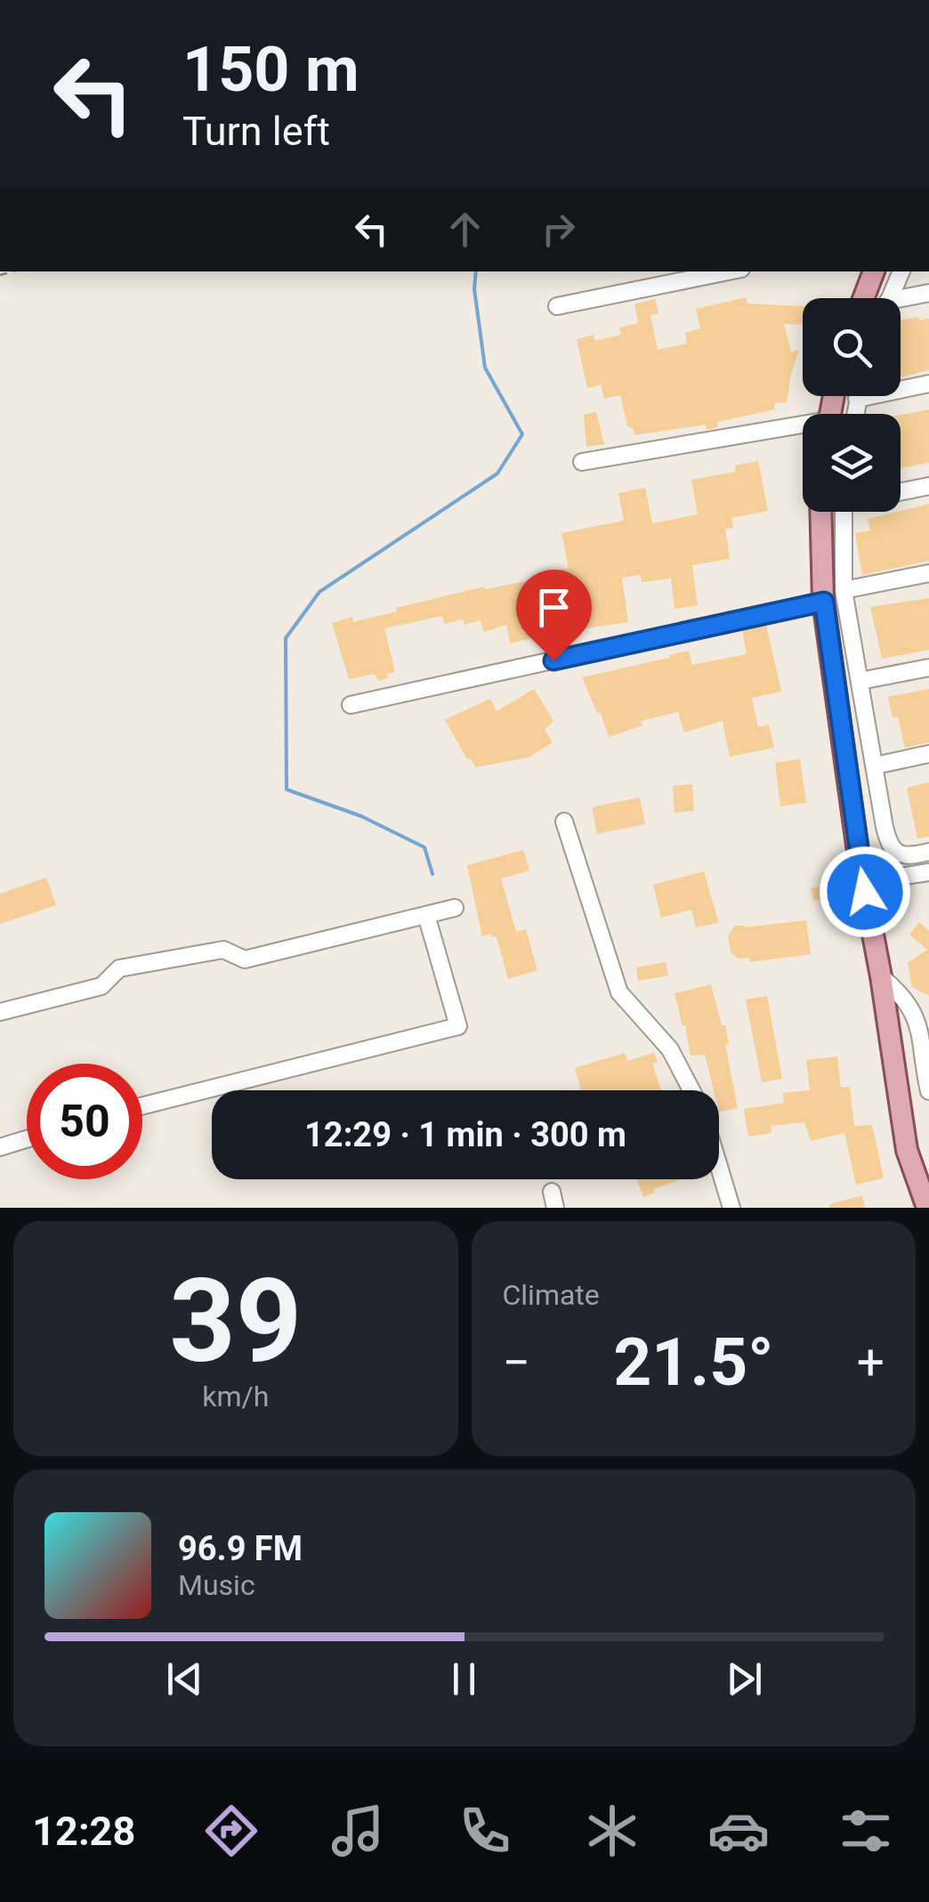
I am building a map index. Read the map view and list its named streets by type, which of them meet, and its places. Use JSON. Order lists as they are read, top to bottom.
{
  "page": {
    "turn": ["150 m", "Turn left"],
    "limit": "50",
    "trip": "12:29 · 1 min · 300 m",
    "tile": [
      ["39", "km/h"],
      "Climate"
    ],
    "heat": ["−", "21.5°", "+"],
    "song": ["96.9 FM", "Music"],
    "tabs": "12:28"
  }
}
